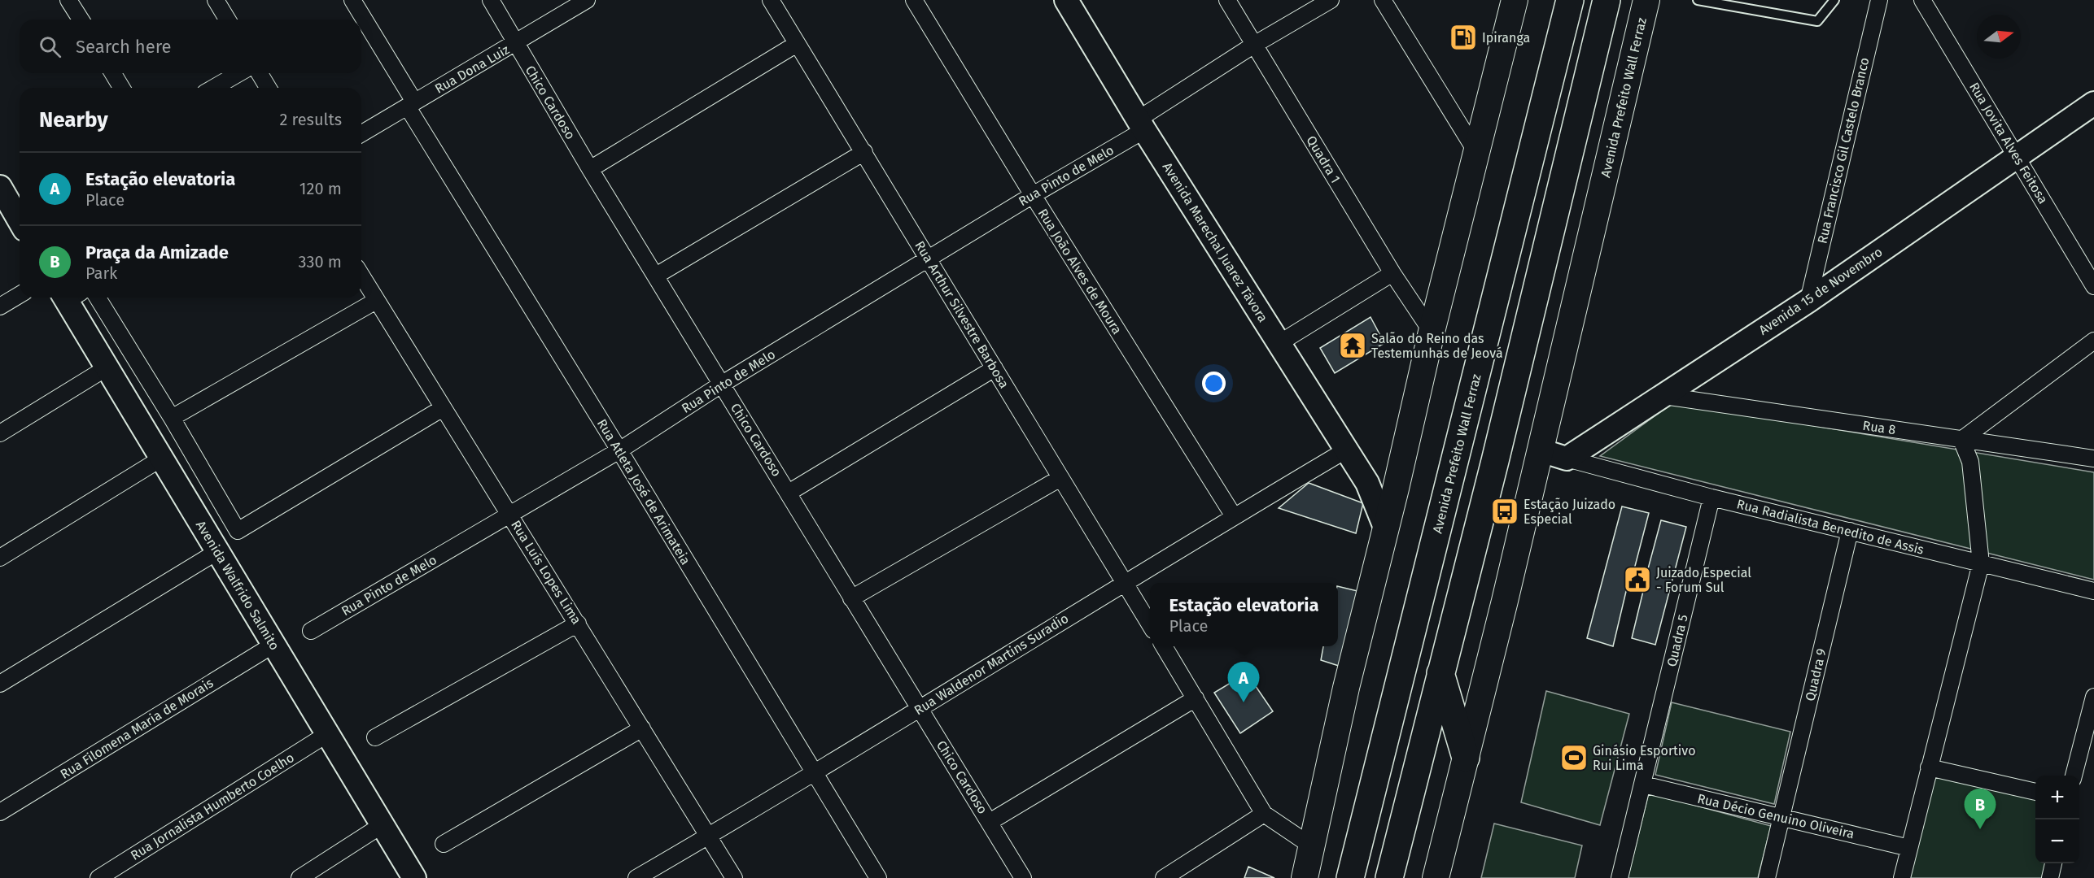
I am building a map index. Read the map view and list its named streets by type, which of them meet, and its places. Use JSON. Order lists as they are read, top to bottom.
{
  "streets": {
    "highway": ["Avenida Prefeito Wall Ferraz"],
    "street": [
      "Rua Dona Luiz",
      "Chico Cardoso",
      "Rua Jovita Alves Feitosa",
      "Rua Francisco Gil Castelo Branco",
      "Quadra 1",
      "Rua Pinto de Melo",
      "Avenida Marechal Juarez Távora",
      "Rua João Alves de Moura",
      "Avenida 15 de Novembro",
      "Rua Arthur Silvestre Barbosa",
      "Rua 8",
      "Rua Atleta José de Arimateia",
      "Rua Radialista Benedito de Assis",
      "Rua Luís Lopes Lima",
      "Avenida Walfrido Salmito",
      "Quadra 5",
      "Rua Waldenor Martins Suradio",
      "Quadra 9",
      "Rua Filomena Maria de Morais",
      "Rua Jornalista Humberto Coelho",
      "Rua Décio Genuino Oliveira"
    ]
  },
  "crossings": [
    ["Rua Dona Luiz", "Chico Cardoso"],
    ["Rua Dona Luiz", "Rua Atleta José de Arimateia"],
    ["Chico Cardoso", "Rua Pinto de Melo"],
    ["Chico Cardoso", "Rua Waldenor Martins Suradio"],
    ["Rua Jovita Alves Feitosa", "Avenida 15 de Novembro"],
    ["Rua Francisco Gil Castelo Branco", "Avenida 15 de Novembro"],
    ["Quadra 1", "Rua Pinto de Melo"],
    ["Rua Pinto de Melo", "Avenida Marechal Juarez Távora"],
    ["Rua Pinto de Melo", "Rua João Alves de Moura"],
    ["Rua Pinto de Melo", "Rua Arthur Silvestre Barbosa"],
    ["Rua Pinto de Melo", "Rua Atleta José de Arimateia"],
    ["Rua Pinto de Melo", "Rua Luís Lopes Lima"],
    ["Avenida Marechal Juarez Távora", "Rua Waldenor Martins Suradio"],
    ["Rua João Alves de Moura", "Rua Waldenor Martins Suradio"],
    ["Avenida 15 de Novembro", "Rua 8"],
    ["Avenida 15 de Novembro", "Rua Radialista Benedito de Assis"],
    ["Rua Arthur Silvestre Barbosa", "Rua Waldenor Martins Suradio"],
    ["Rua Atleta José de Arimateia", "Rua Waldenor Martins Suradio"],
    ["Rua Radialista Benedito de Assis", "Quadra 5"],
    ["Rua Radialista Benedito de Assis", "Quadra 9"],
    ["Rua Luís Lopes Lima", "Rua Waldenor Martins Suradio"],
    ["Avenida Walfrido Salmito", "Rua Filomena Maria de Morais"],
    ["Avenida Walfrido Salmito", "Rua Jornalista Humberto Coelho"],
    ["Quadra 5", "Rua Décio Genuino Oliveira"],
    ["Quadra 9", "Rua Décio Genuino Oliveira"]
  ],
  "places": {
    "fuel station": ["Ipiranga"],
    "temple": ["Salão do Reino das Testemunhas de Jeová"],
    "bus stop": ["Estação Juizado Especial"],
    "public building": ["Juizado Especial - Forum Sul"],
    "sports": ["Ginásio Esportivo Rui Lima"]
  },
  "north": "right",
  "page": {
    "search": "Search here",
    "heading": ["Nearby", "2 results"],
    "list": [
      {
        "mark": "A",
        "name": "Estação elevatoria",
        "note": "Place",
        "value": "120 m"
      },
      {
        "mark": "B",
        "name": "Praça da Amizade",
        "note": "Park",
        "value": "330 m"
      }
    ],
    "popup": ["Estação elevatoria", "Place"],
    "pins": ["A", "B"],
    "map_buttons": ["+", "−"]
  }
}
